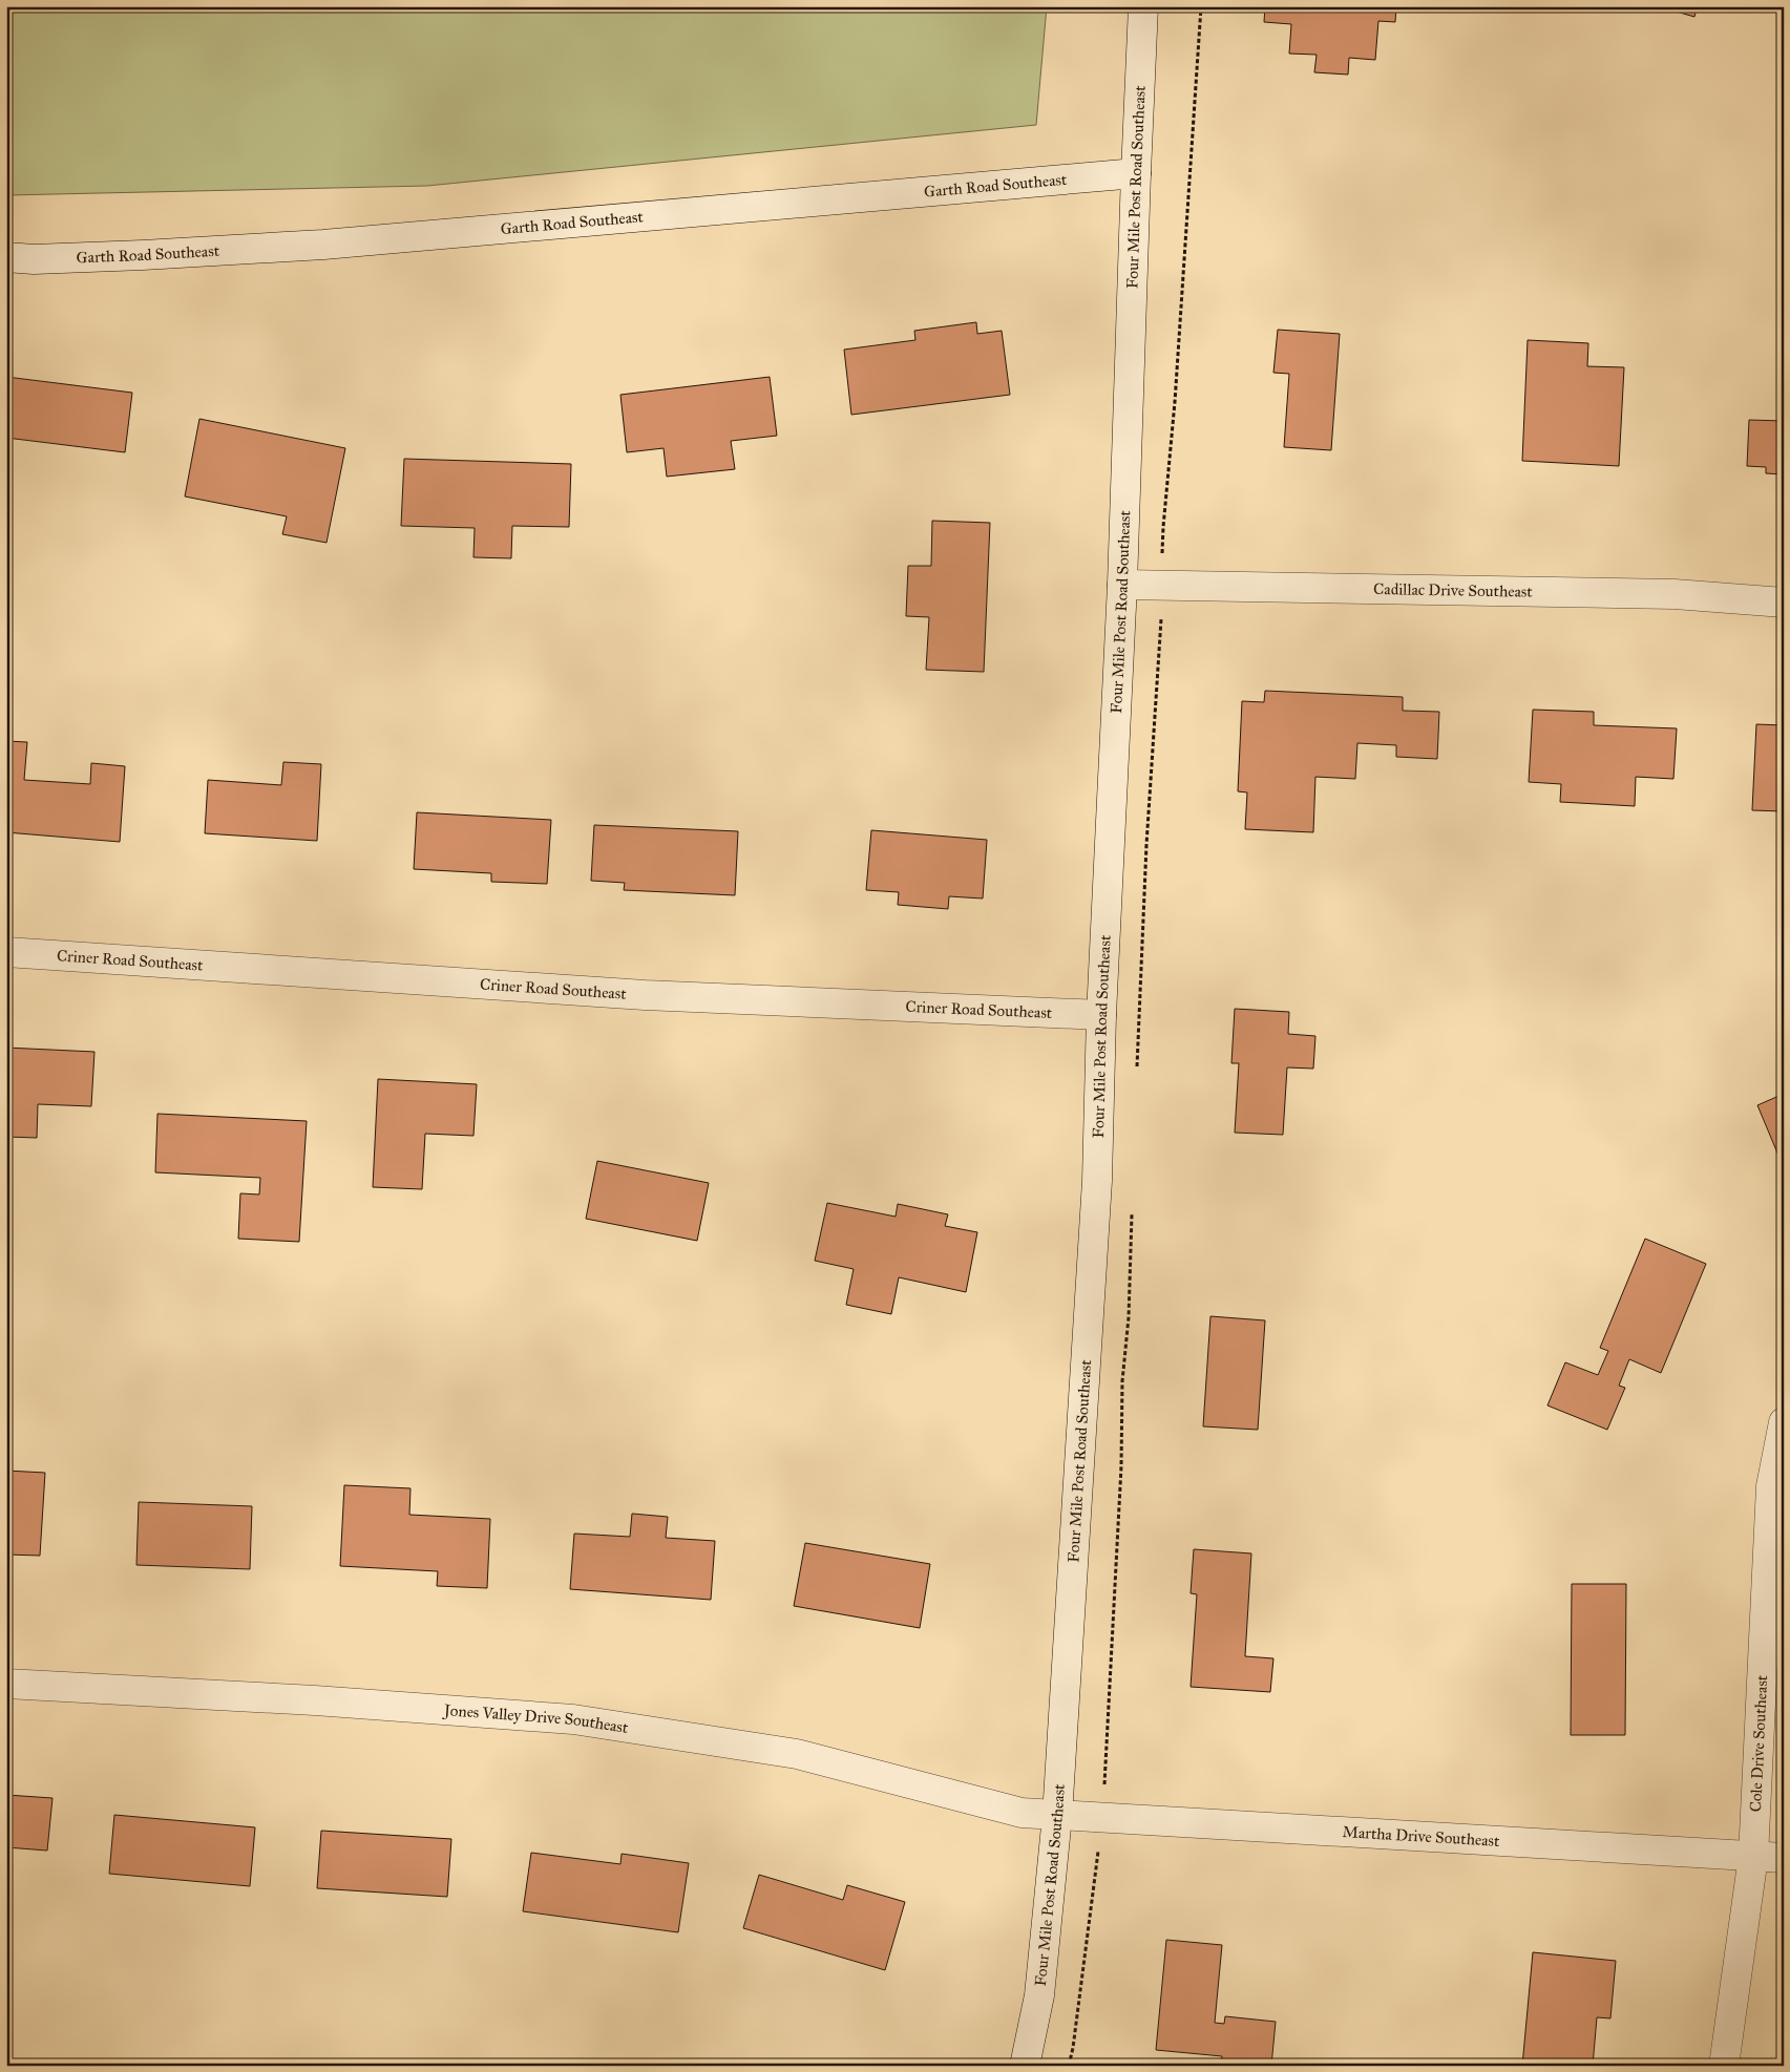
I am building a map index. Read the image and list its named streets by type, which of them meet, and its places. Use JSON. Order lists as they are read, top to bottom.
{
  "streets": {
    "street": [
      "Garth Road Southeast",
      "Four Mile Post Road Southeast",
      "Cadillac Drive Southeast",
      "Criner Road Southeast",
      "Jones Valley Drive Southeast",
      "Cole Drive Southeast",
      "Martha Drive Southeast"
    ]
  },
  "crossings": [
    ["Garth Road Southeast", "Four Mile Post Road Southeast"],
    ["Four Mile Post Road Southeast", "Cadillac Drive Southeast"],
    ["Four Mile Post Road Southeast", "Criner Road Southeast"],
    ["Four Mile Post Road Southeast", "Jones Valley Drive Southeast"],
    ["Four Mile Post Road Southeast", "Martha Drive Southeast"],
    ["Jones Valley Drive Southeast", "Martha Drive Southeast"],
    ["Cole Drive Southeast", "Martha Drive Southeast"]
  ]
}
